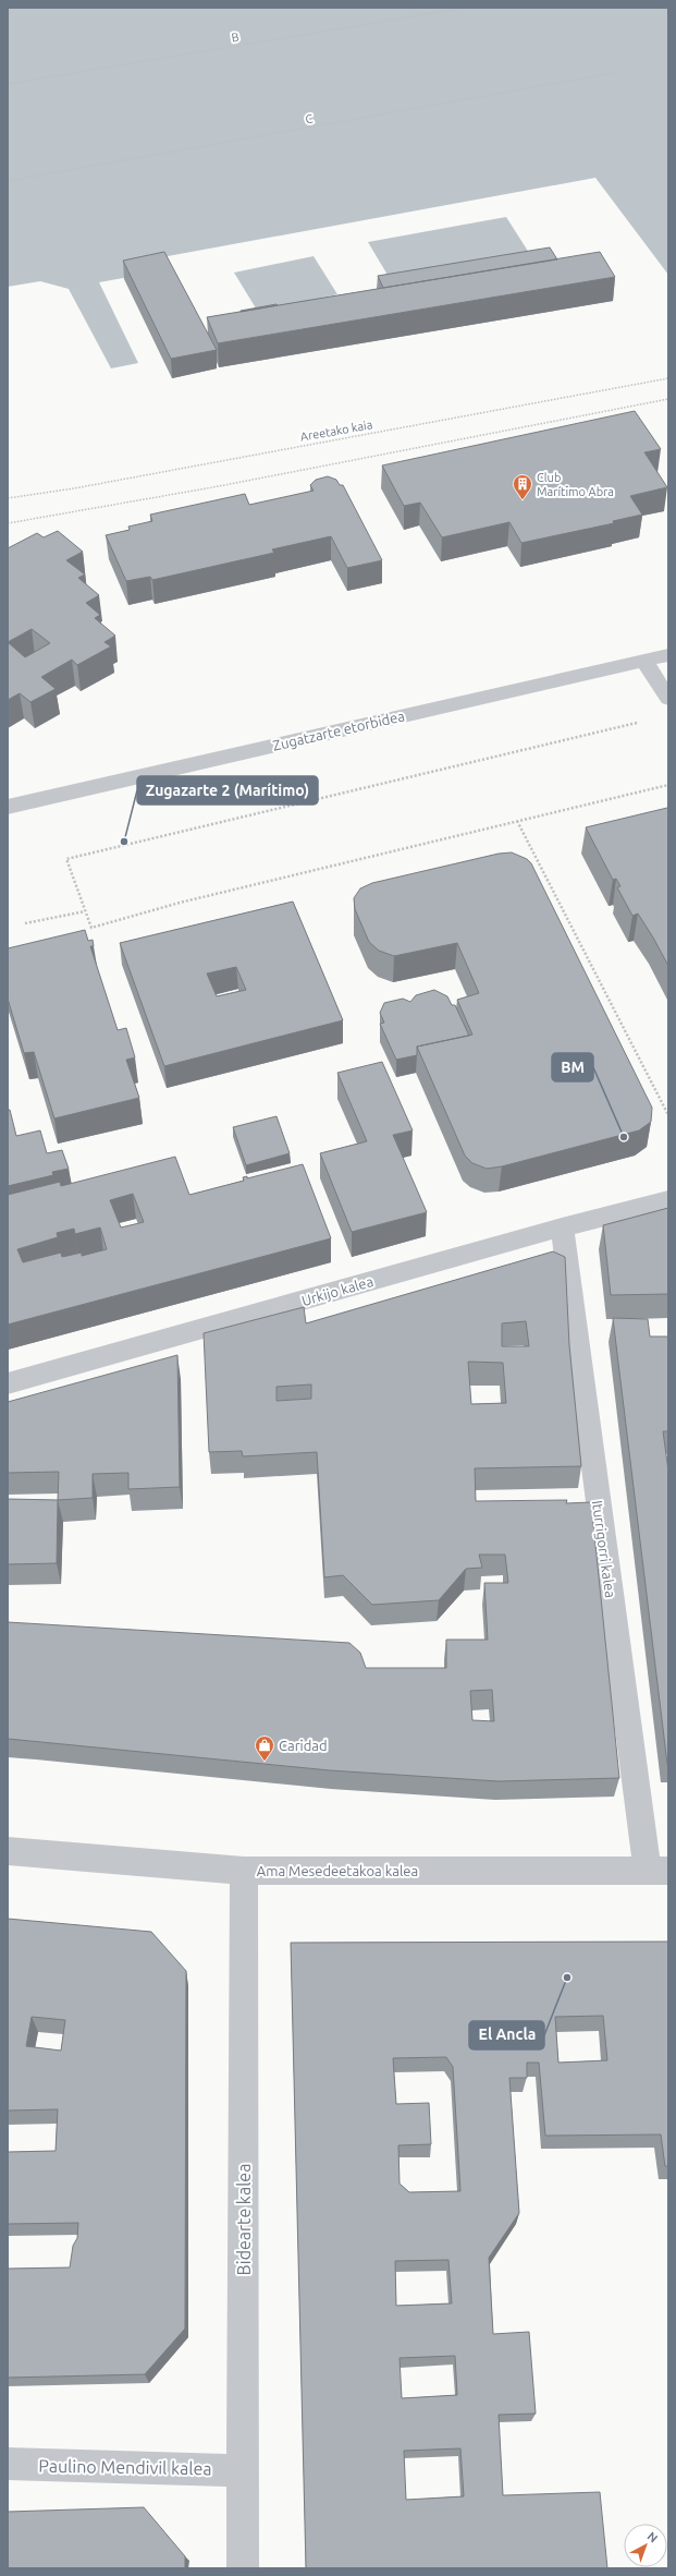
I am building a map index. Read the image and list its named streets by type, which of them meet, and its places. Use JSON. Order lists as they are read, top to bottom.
{
  "streets": {
    "street": [
      "Zugatzarte etorbidea",
      "Urkijo kalea",
      "Iturrigorri kalea",
      "Ama Mesedeetakoa kalea",
      "Bidearte kalea",
      "Paulino Mendivil kalea"
    ],
    "path": ["B", "C", "Areetako kaia"]
  },
  "crossings": [
    ["Urkijo kalea", "Iturrigorri kalea"],
    ["Iturrigorri kalea", "Ama Mesedeetakoa kalea"],
    ["Ama Mesedeetakoa kalea", "Bidearte kalea"],
    ["Bidearte kalea", "Paulino Mendivil kalea"]
  ],
  "places": {
    "building": ["Club Marítimo Abra"],
    "other": ["Zugazarte 2 (Marítimo)", "BM", "El Ancla"],
    "shop": ["Caridad"]
  },
  "north": "top right"
}
